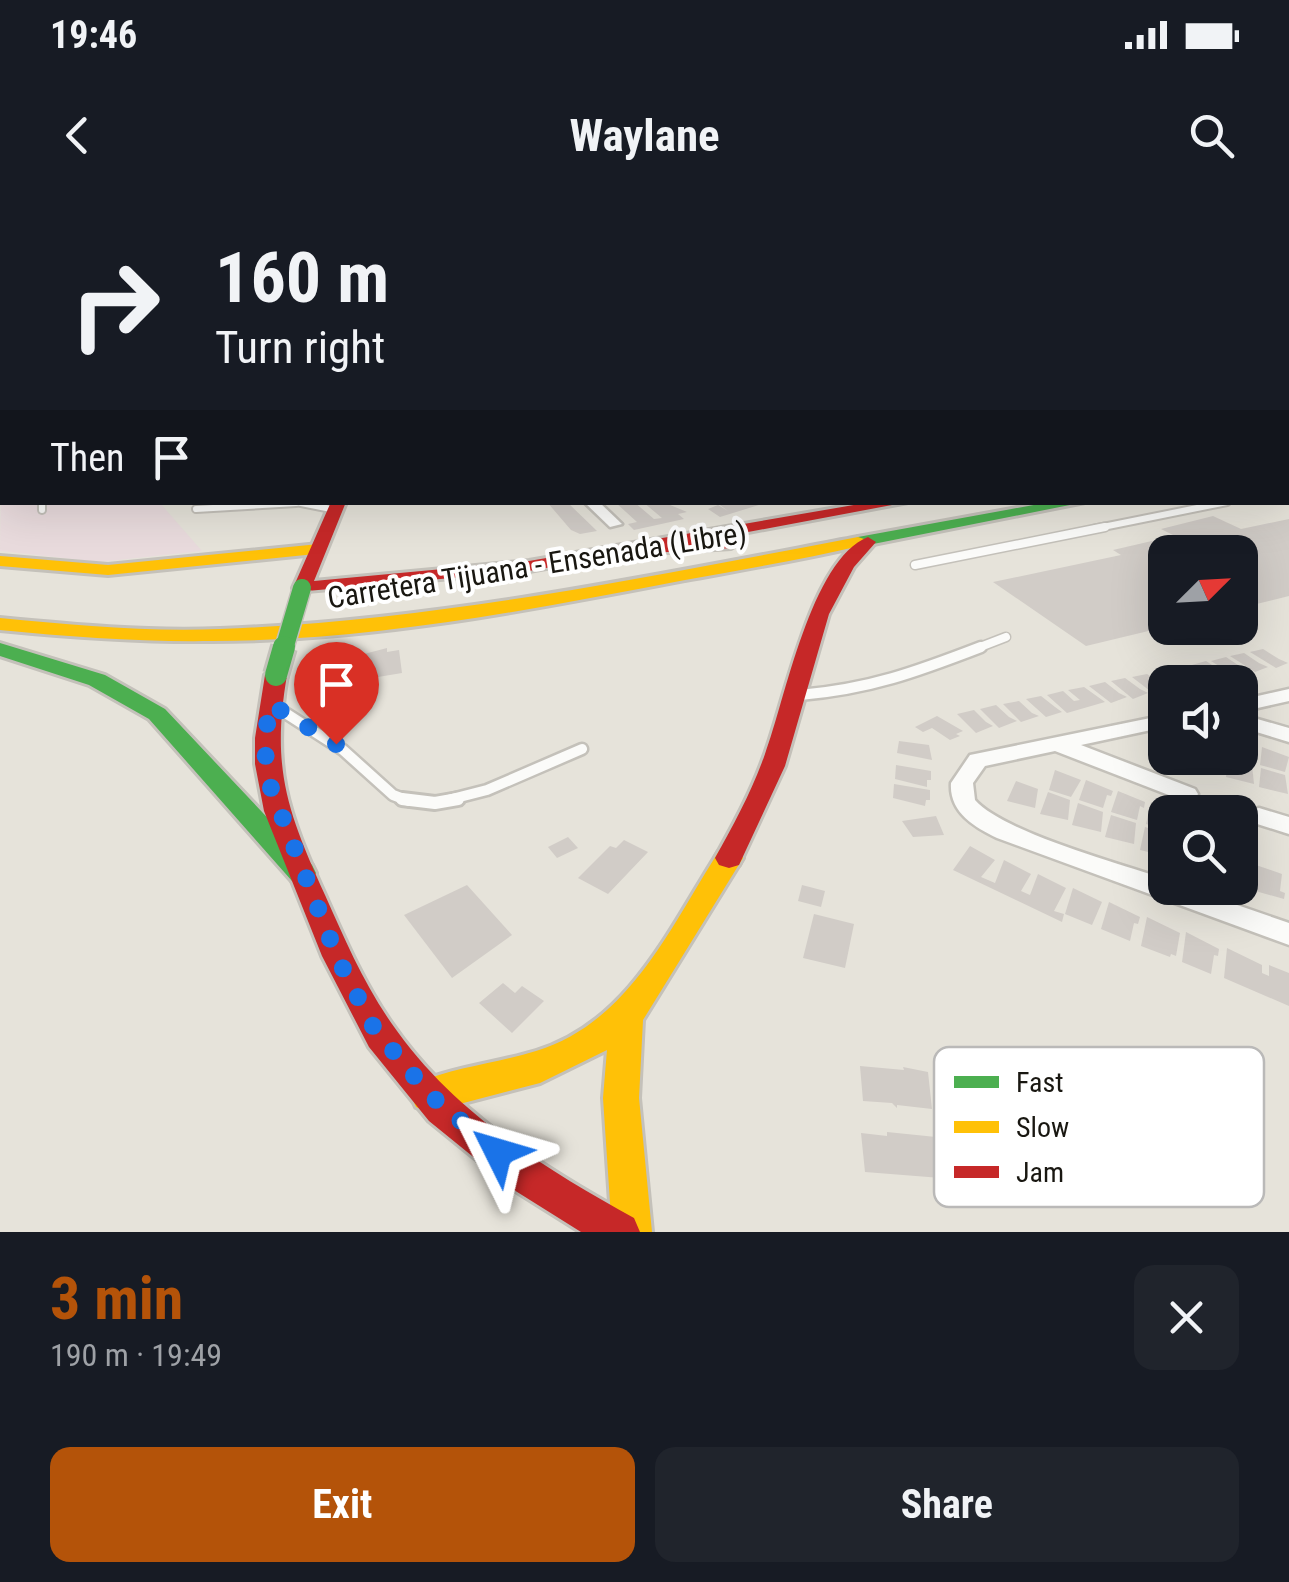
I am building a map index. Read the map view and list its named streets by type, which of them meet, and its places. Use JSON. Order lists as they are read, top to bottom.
{
  "streets": {
    "main road": ["Carretera Tijuana - Ensenada (Libre)"]
  },
  "legend": ["Fast", "Slow", "Jam"],
  "north": "top right",
  "page": {
    "status": "19:46",
    "header": "Waylane",
    "turn": ["160 m", "Turn right"],
    "then": "Then",
    "heading": ["3 min", "190 m · 19:49"],
    "buttons": ["Exit", "Share"]
  }
}
